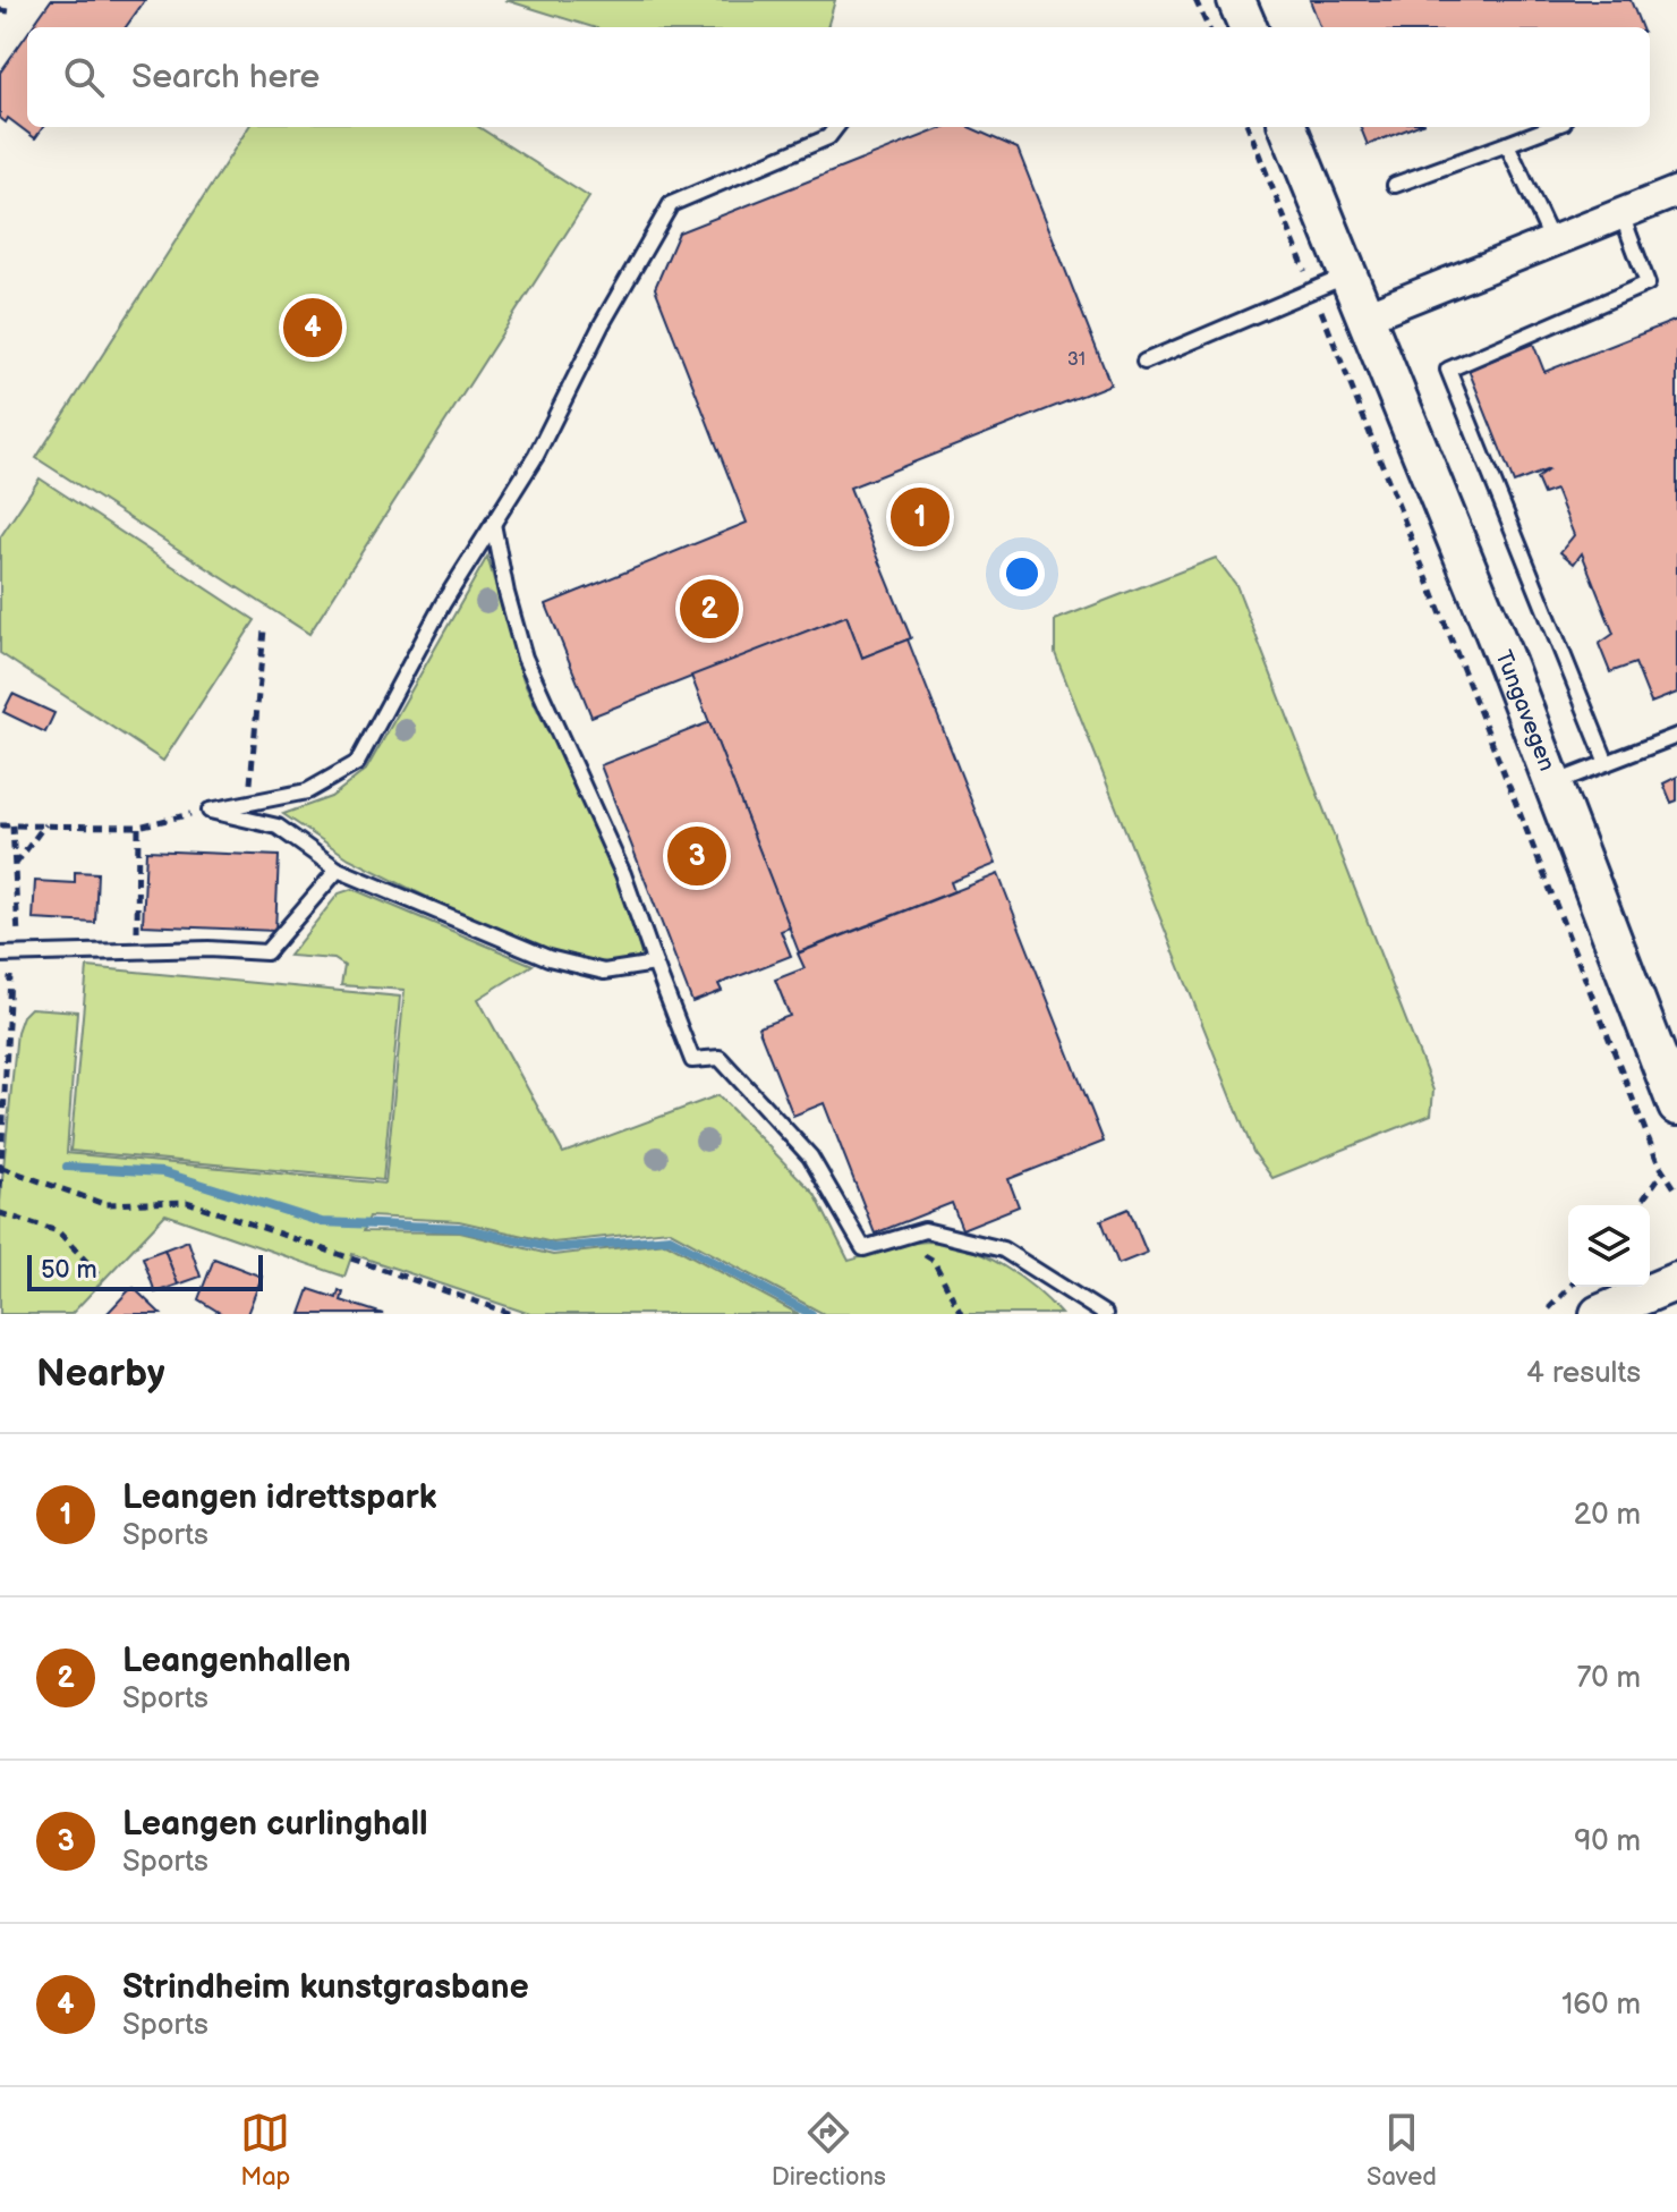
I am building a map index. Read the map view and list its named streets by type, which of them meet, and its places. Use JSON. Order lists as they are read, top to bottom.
{
  "streets": {
    "street": ["Tungavegen"]
  },
  "house_numbers": ["31"],
  "scale_bar": "50 m",
  "page": {
    "search": "Search here",
    "pins": [
      "4",
      "1",
      "2",
      "3"
    ],
    "scale": "50 m",
    "heading": ["Nearby", "4 results"],
    "list": [
      {
        "mark": "1",
        "name": "Leangen idrettspark",
        "note": "Sports",
        "value": "20 m"
      },
      {
        "mark": "2",
        "name": "Leangenhallen",
        "note": "Sports",
        "value": "70 m"
      },
      {
        "mark": "3",
        "name": "Leangen curlinghall",
        "note": "Sports",
        "value": "90 m"
      },
      {
        "mark": "4",
        "name": "Strindheim kunstgrasbane",
        "note": "Sports",
        "value": "160 m"
      }
    ],
    "nav": ["Map", "Directions", "Saved"]
  }
}
